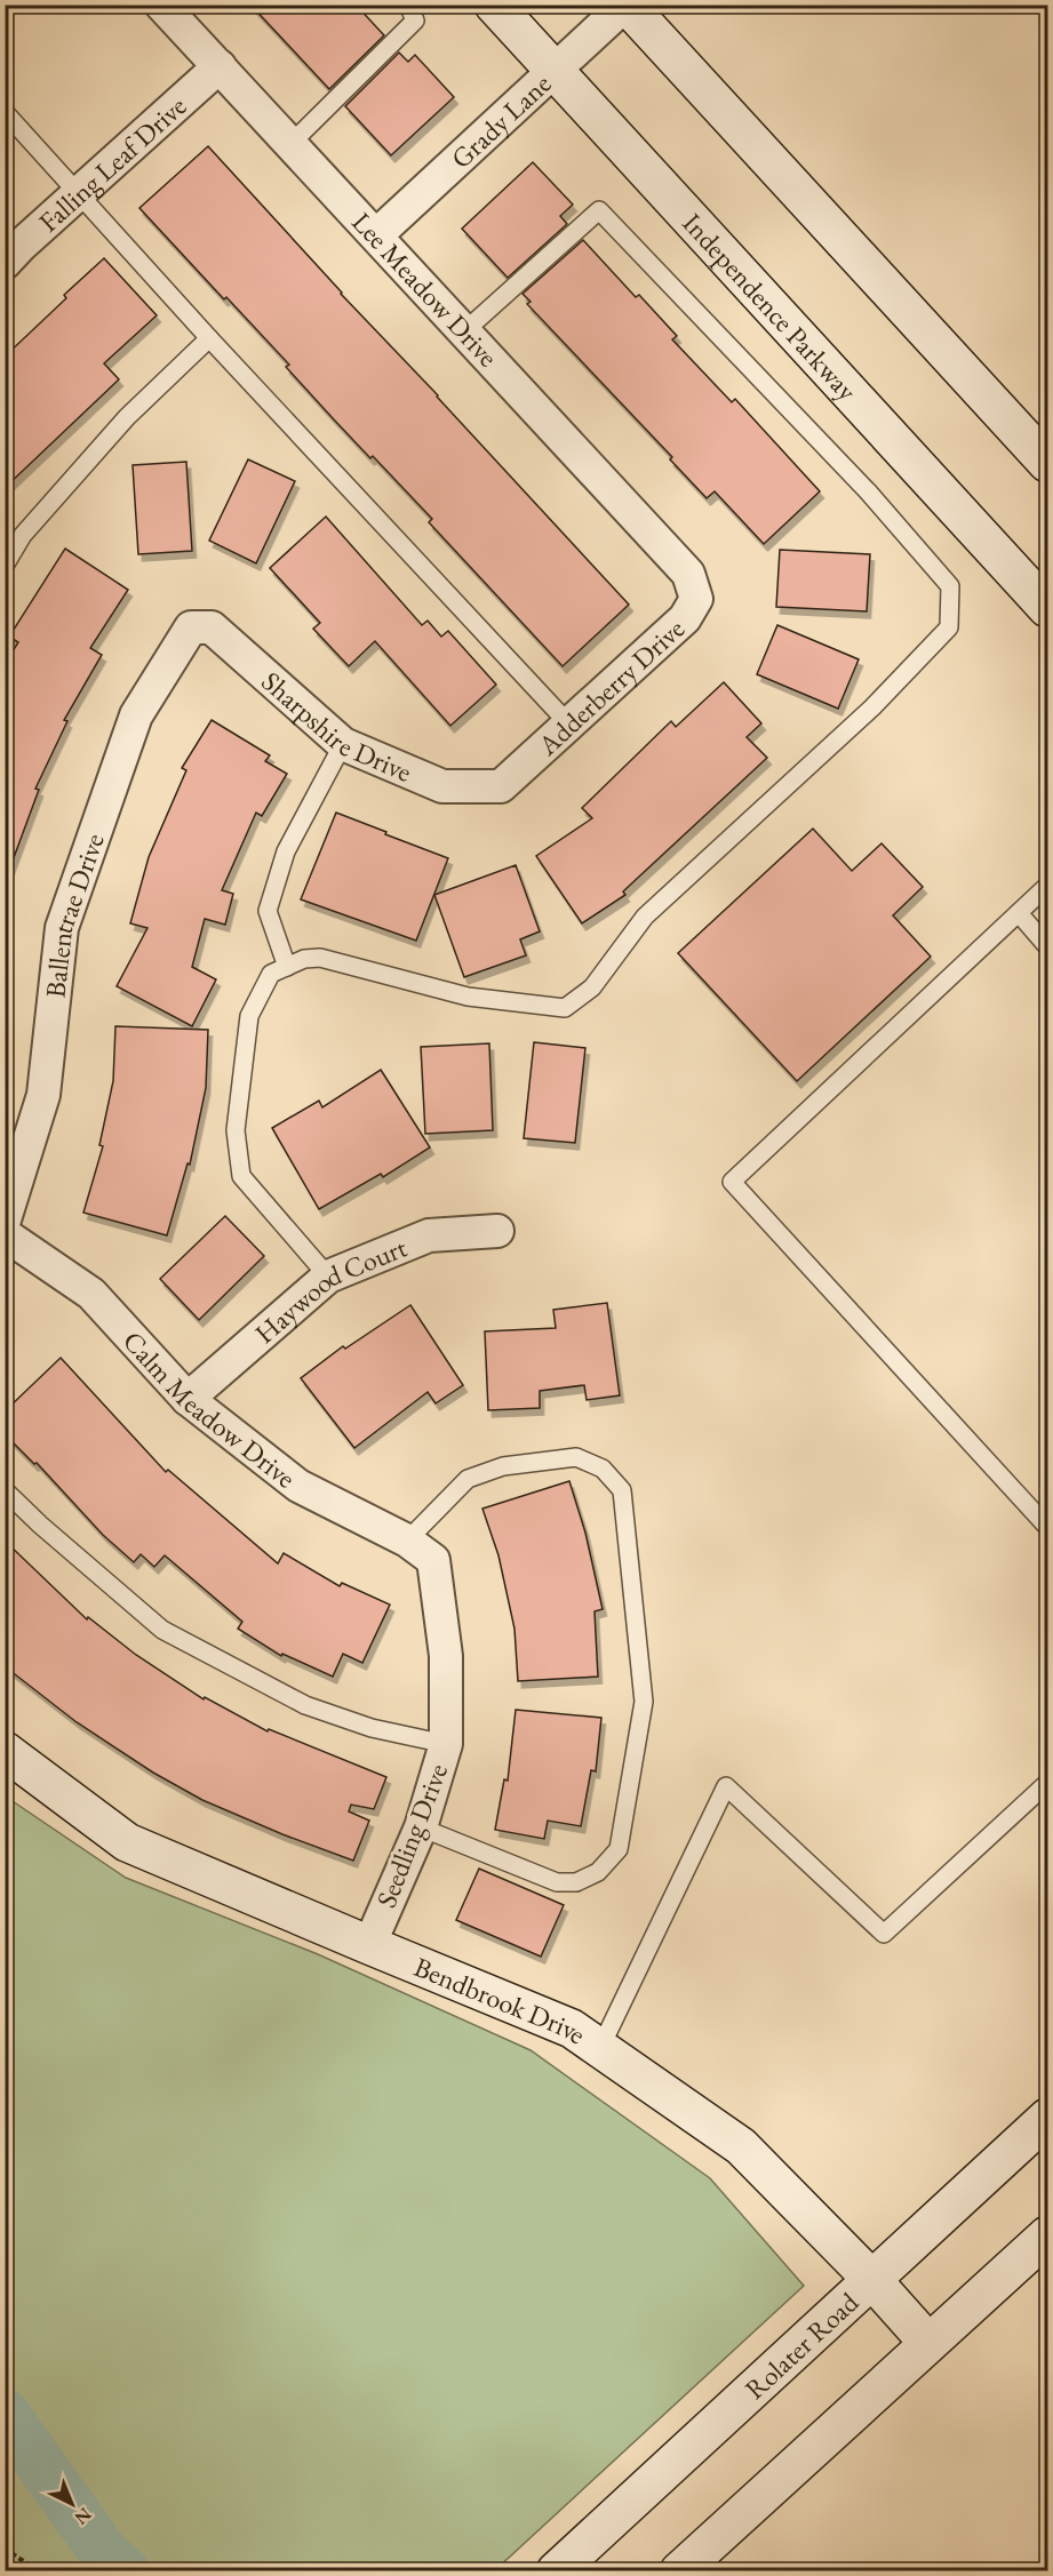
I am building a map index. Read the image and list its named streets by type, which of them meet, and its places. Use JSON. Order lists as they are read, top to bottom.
{
  "streets": {
    "main road": ["Independence Parkway", "Bendbrook Drive", "Rolater Road"],
    "street": [
      "Grady Lane",
      "Falling Leaf Drive",
      "Lee Meadow Drive",
      "Adderberry Drive",
      "Sharpshire Drive",
      "Ballentrae Drive",
      "Haywood Court",
      "Calm Meadow Drive",
      "Seedling Drive"
    ]
  },
  "crossings": [
    ["Grady Lane", "Lee Meadow Drive"],
    ["Grady Lane", "Independence Parkway"],
    ["Falling Leaf Drive", "Lee Meadow Drive"],
    ["Lee Meadow Drive", "Adderberry Drive"],
    ["Adderberry Drive", "Sharpshire Drive"],
    ["Sharpshire Drive", "Ballentrae Drive"],
    ["Haywood Court", "Calm Meadow Drive"],
    ["Calm Meadow Drive", "Seedling Drive"],
    ["Seedling Drive", "Bendbrook Drive"],
    ["Bendbrook Drive", "Rolater Road"]
  ],
  "north": "bottom right"
}
